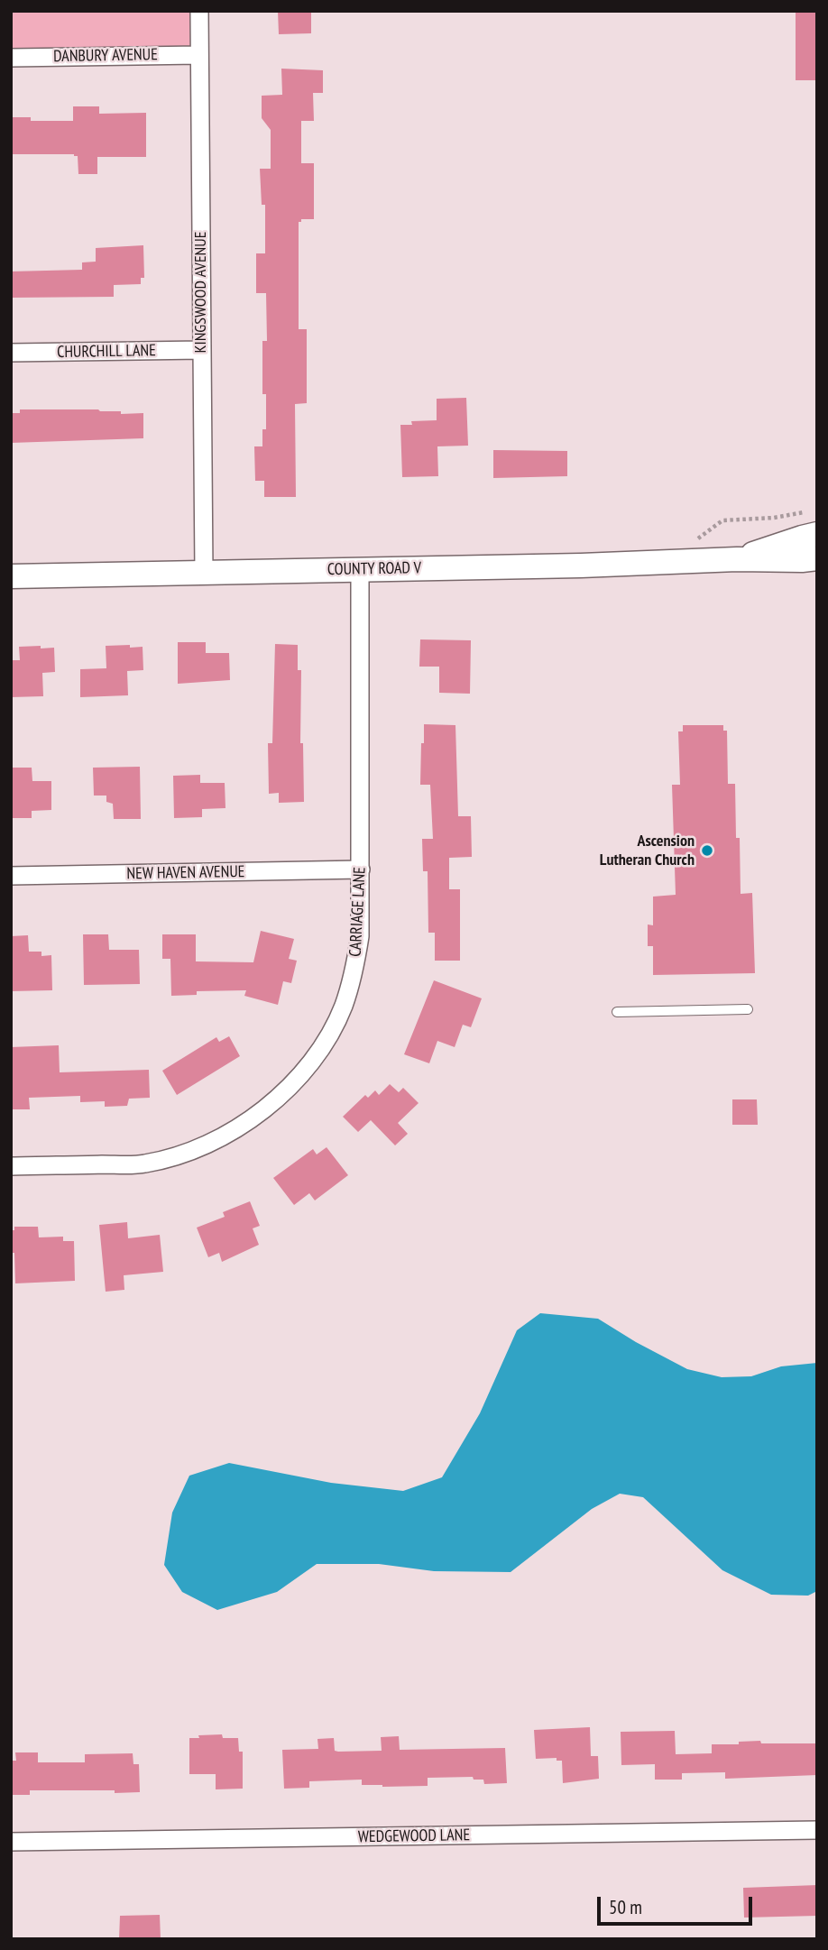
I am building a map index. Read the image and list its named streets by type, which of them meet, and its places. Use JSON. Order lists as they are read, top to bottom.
{
  "streets": {
    "main road": ["COUNTY ROAD V"],
    "street": [
      "DANBURY AVENUE",
      "KINGSWOOD AVENUE",
      "CHURCHILL LANE",
      "NEW HAVEN AVENUE",
      "CARRIAGE LANE",
      "WEDGEWOOD LANE"
    ]
  },
  "crossings": [
    ["DANBURY AVENUE", "KINGSWOOD AVENUE"],
    ["KINGSWOOD AVENUE", "CHURCHILL LANE"],
    ["KINGSWOOD AVENUE", "COUNTY ROAD V"],
    ["COUNTY ROAD V", "CARRIAGE LANE"],
    ["NEW HAVEN AVENUE", "CARRIAGE LANE"]
  ],
  "places": ["Ascension Lutheran Church"],
  "scale_bar": "50 m"
}
